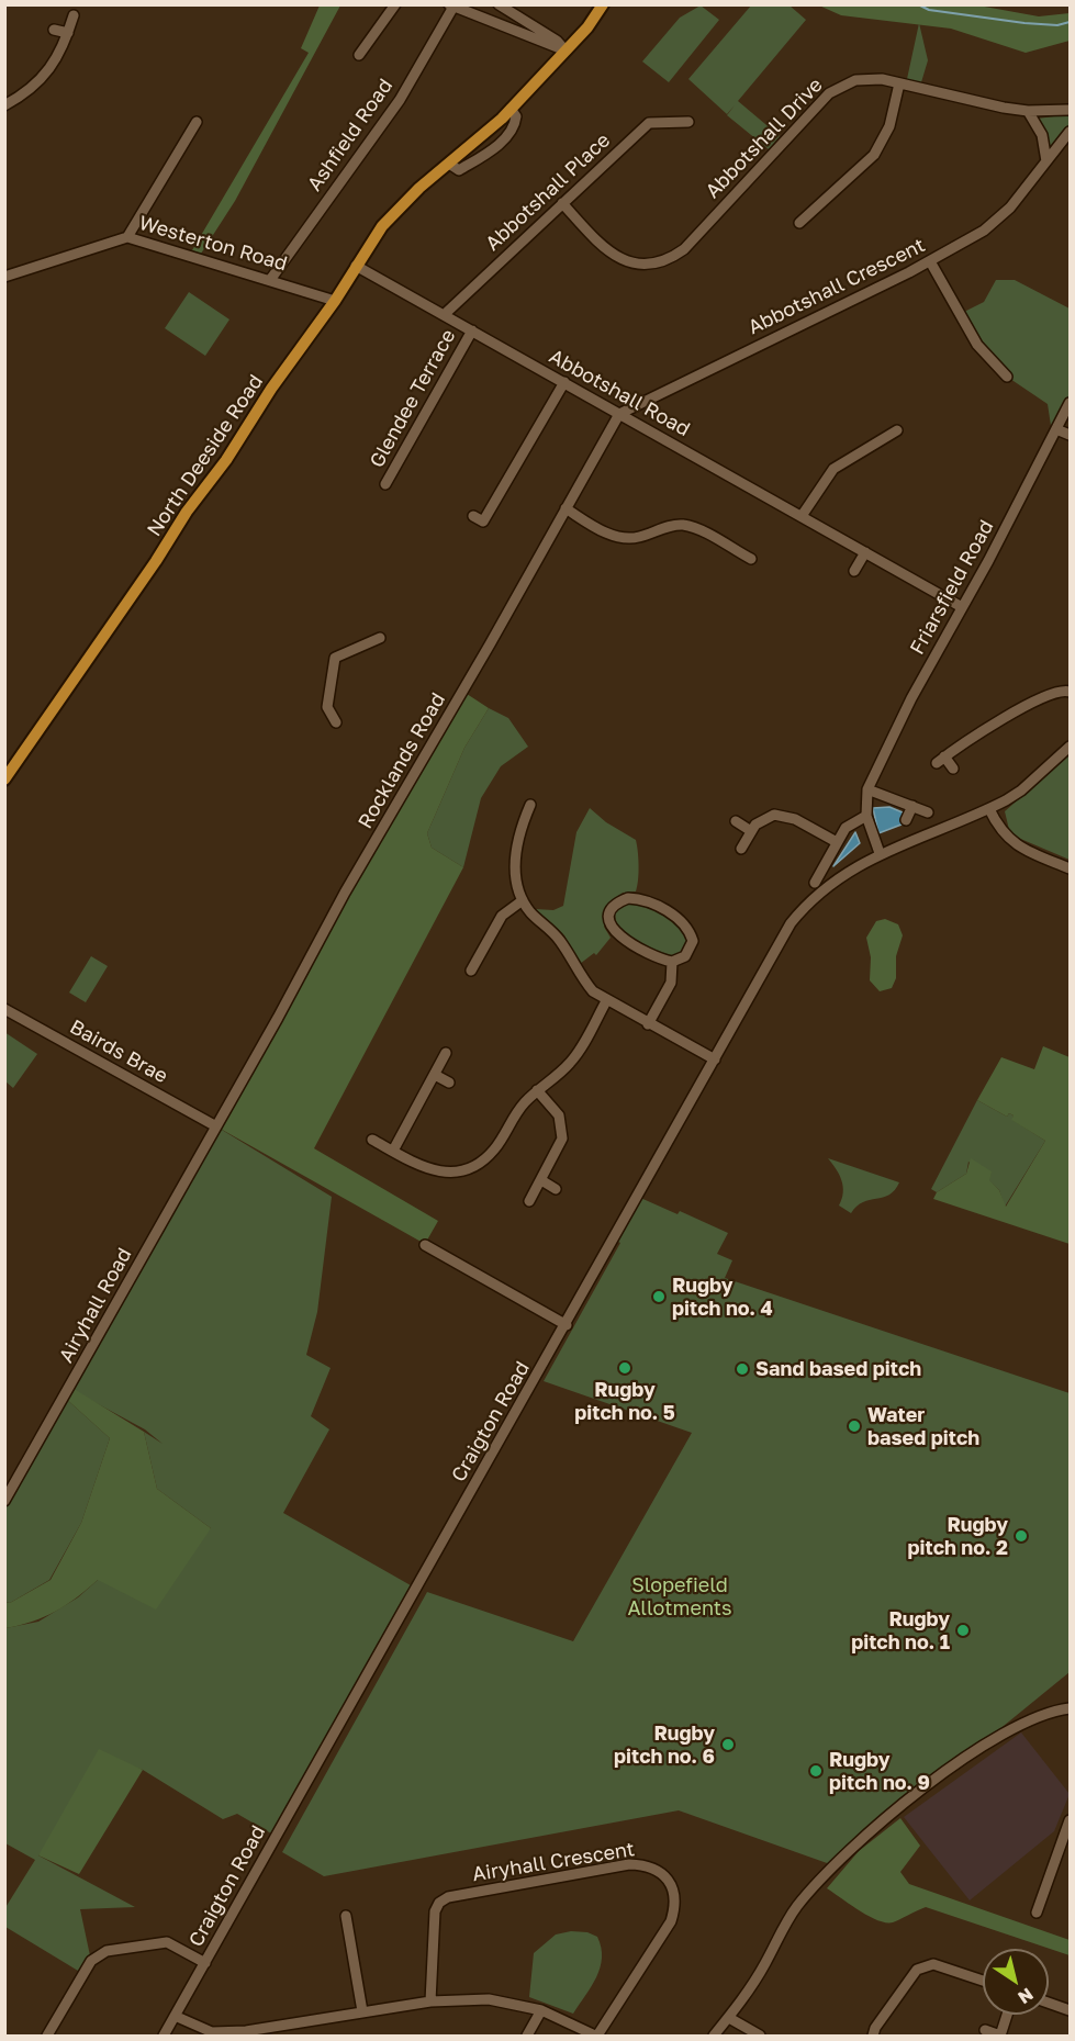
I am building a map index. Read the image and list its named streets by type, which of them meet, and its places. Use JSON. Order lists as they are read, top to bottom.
{
  "streets": {
    "main road": ["North Deeside Road"],
    "street": [
      "Ashfield Road",
      "Abbotshall Drive",
      "Abbotshall Place",
      "Westerton Road",
      "Abbotshall Crescent",
      "Abbotshall Road",
      "Glendee Terrace",
      "Friarsfield Road",
      "Rocklands Road",
      "Bairds Brae",
      "Airyhall Road",
      "Craigton Road",
      "Airyhall Crescent"
    ]
  },
  "crossings": [
    ["Ashfield Road", "Westerton Road"],
    ["Abbotshall Drive", "Abbotshall Place"],
    ["Abbotshall Place", "Abbotshall Road"],
    ["Westerton Road", "North Deeside Road"],
    ["Abbotshall Crescent", "Abbotshall Road"],
    ["Abbotshall Crescent", "Rocklands Road"],
    ["Abbotshall Road", "Glendee Terrace"],
    ["Abbotshall Road", "North Deeside Road"],
    ["Abbotshall Road", "Friarsfield Road"],
    ["Abbotshall Road", "Rocklands Road"],
    ["Rocklands Road", "Bairds Brae"],
    ["Rocklands Road", "Airyhall Road"],
    ["Bairds Brae", "Airyhall Road"]
  ],
  "parks": ["Slopefield Allotments"],
  "places": [
    "Rugby pitch no. 4",
    "Rugby pitch no. 5",
    "Sand based pitch",
    "Water based pitch",
    "Rugby pitch no. 2",
    "Rugby pitch no. 1",
    "Rugby pitch no. 6",
    "Rugby pitch no. 9"
  ],
  "north": "bottom right"
}
